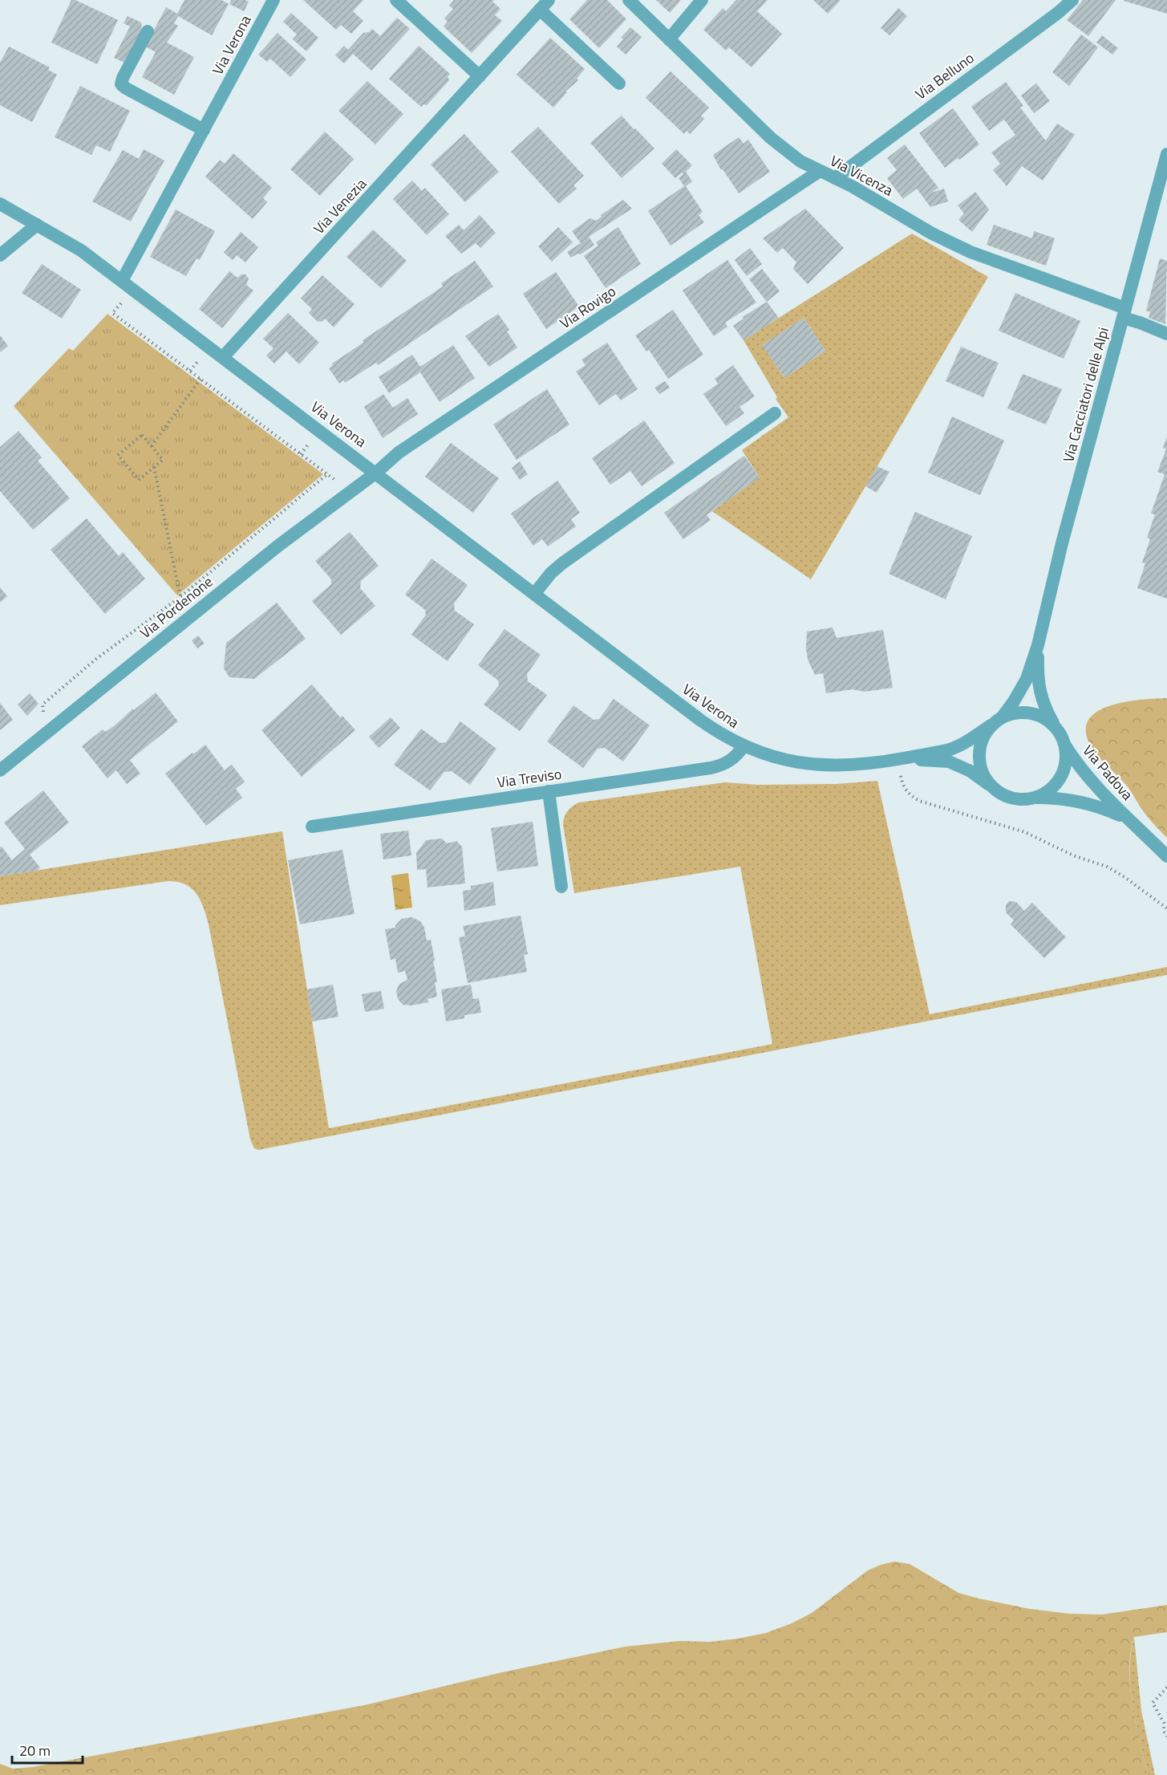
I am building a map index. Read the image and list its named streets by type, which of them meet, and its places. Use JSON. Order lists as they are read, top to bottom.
{
  "streets": {
    "street": [
      "Via Verona",
      "Via Belluno",
      "Via Vicenza",
      "Via Venezia",
      "Via Rovigo",
      "Via Cacciatori delle Alpi",
      "Via Pordenone",
      "Via Padova",
      "Via Treviso"
    ]
  },
  "crossings": [
    ["Via Verona", "Via Venezia"],
    ["Via Verona", "Via Rovigo"],
    ["Via Verona", "Via Cacciatori delle Alpi"],
    ["Via Verona", "Via Pordenone"],
    ["Via Verona", "Via Padova"],
    ["Via Verona", "Via Treviso"],
    ["Via Belluno", "Via Vicenza"],
    ["Via Vicenza", "Via Rovigo"],
    ["Via Vicenza", "Via Cacciatori delle Alpi"],
    ["Via Rovigo", "Via Pordenone"],
    ["Via Cacciatori delle Alpi", "Via Padova"]
  ],
  "scale_bar": "20 m"
}
